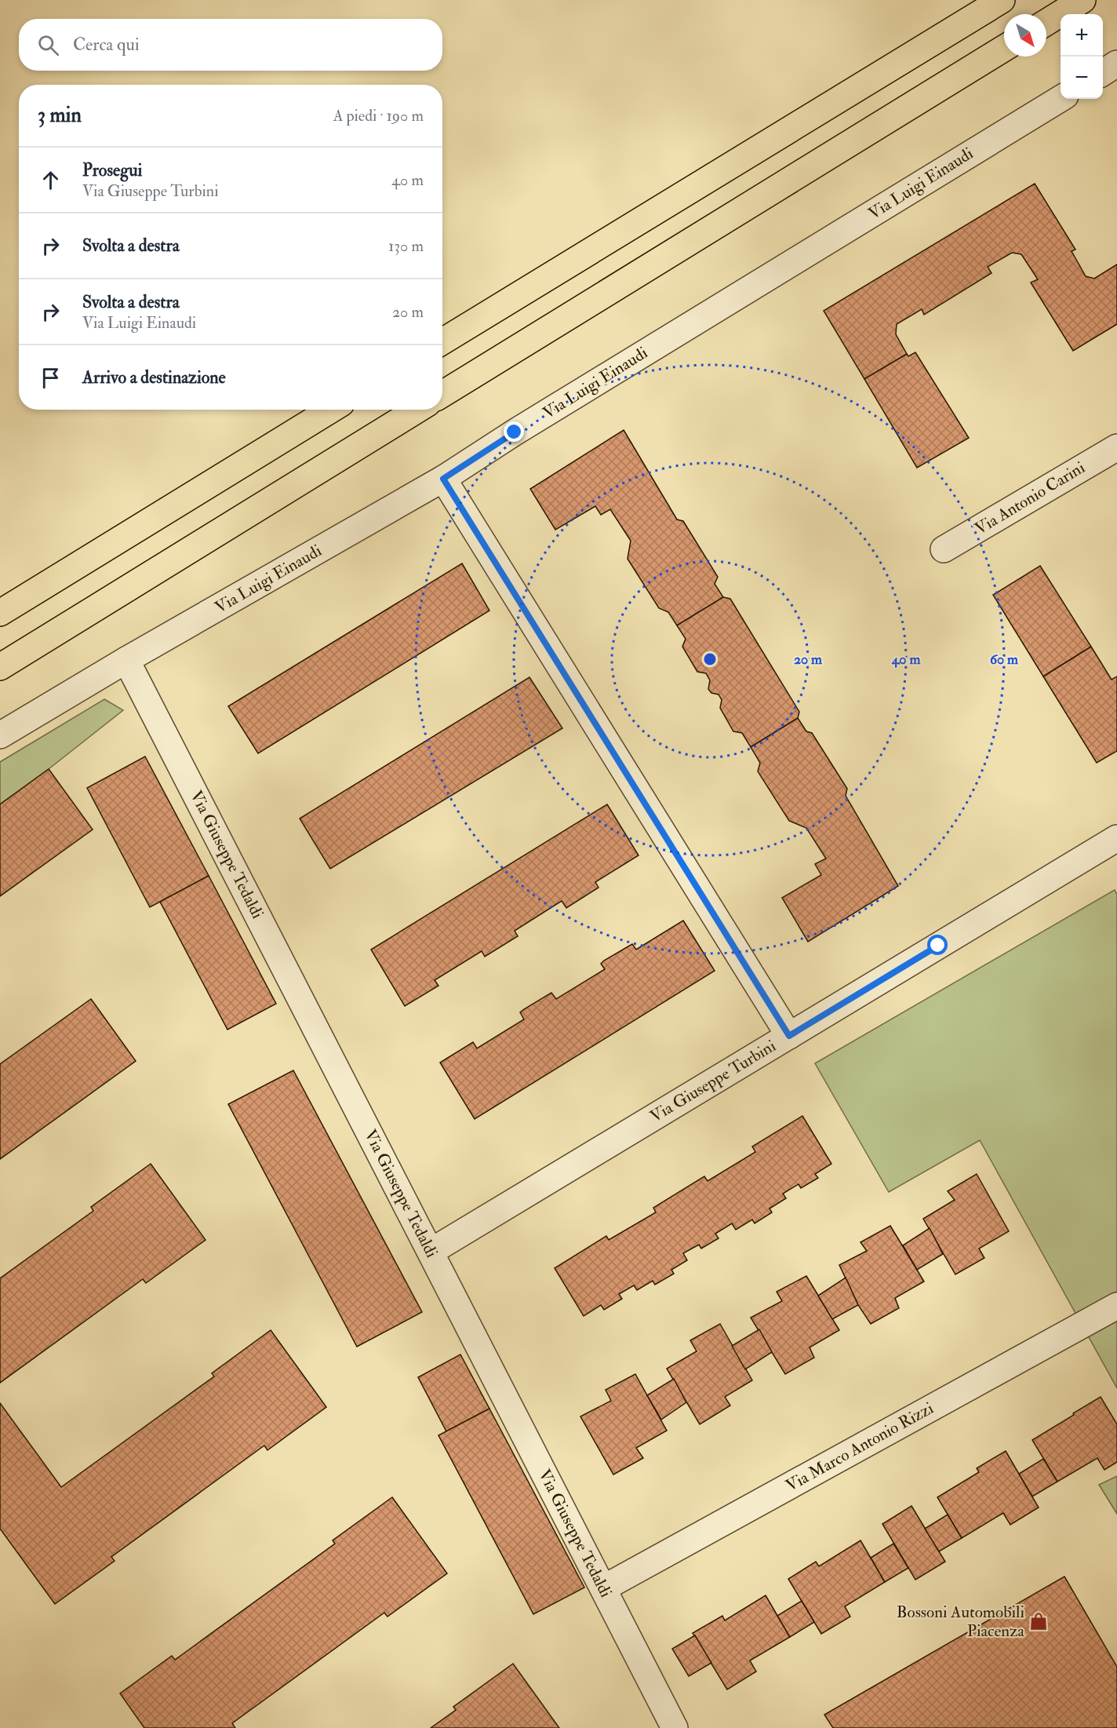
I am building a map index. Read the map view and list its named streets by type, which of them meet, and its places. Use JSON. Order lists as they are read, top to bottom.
{
  "streets": {
    "street": [
      "Via Luigi Einaudi",
      "Via Antonio Carini",
      "Via Giuseppe Tedaldi",
      "Via Giuseppe Turbini",
      "Via Marco Antonio Rizzi"
    ]
  },
  "crossings": [
    ["Via Luigi Einaudi", "Via Giuseppe Tedaldi"],
    ["Via Giuseppe Tedaldi", "Via Giuseppe Turbini"],
    ["Via Giuseppe Tedaldi", "Via Marco Antonio Rizzi"]
  ],
  "places": {
    "shop": ["Bossoni Automobili Piacenza"]
  },
  "north": "bottom right",
  "page": {
    "map_buttons": ["+", "−"],
    "search": "Cerca qui",
    "heading": ["3 min", "A piedi · 190 m"],
    "list": [
      ["Prosegui", "Via Giuseppe Turbini", "40 m"],
      ["Svolta a destra", "130 m"],
      ["Svolta a destra", "Via Luigi Einaudi", "20 m"],
      "Arrivo a destinazione"
    ]
  },
  "rings": ["20 m", "40 m", "60 m"]
}
